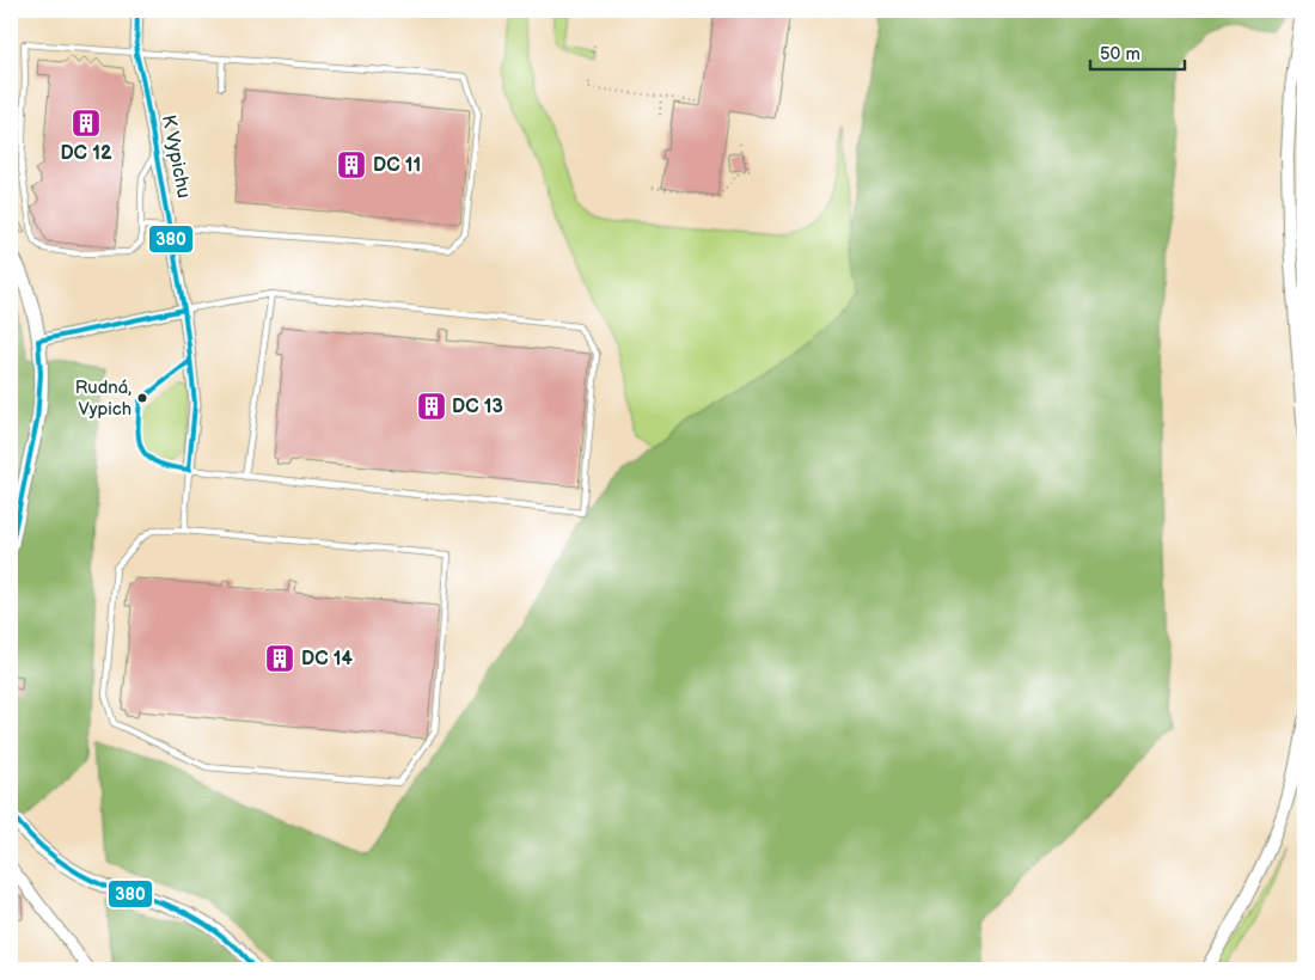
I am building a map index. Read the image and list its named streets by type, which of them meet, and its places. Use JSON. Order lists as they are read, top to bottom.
{
  "streets": {
    "street": ["K Vypichu"]
  },
  "places": {
    "building": [
      "DC 12",
      "DC 11",
      "DC 13",
      "DC 14"
    ],
    "other": ["Rudná, Vypich"]
  },
  "lines": ["transit line 380"],
  "scale_bar": "50 m"
}
